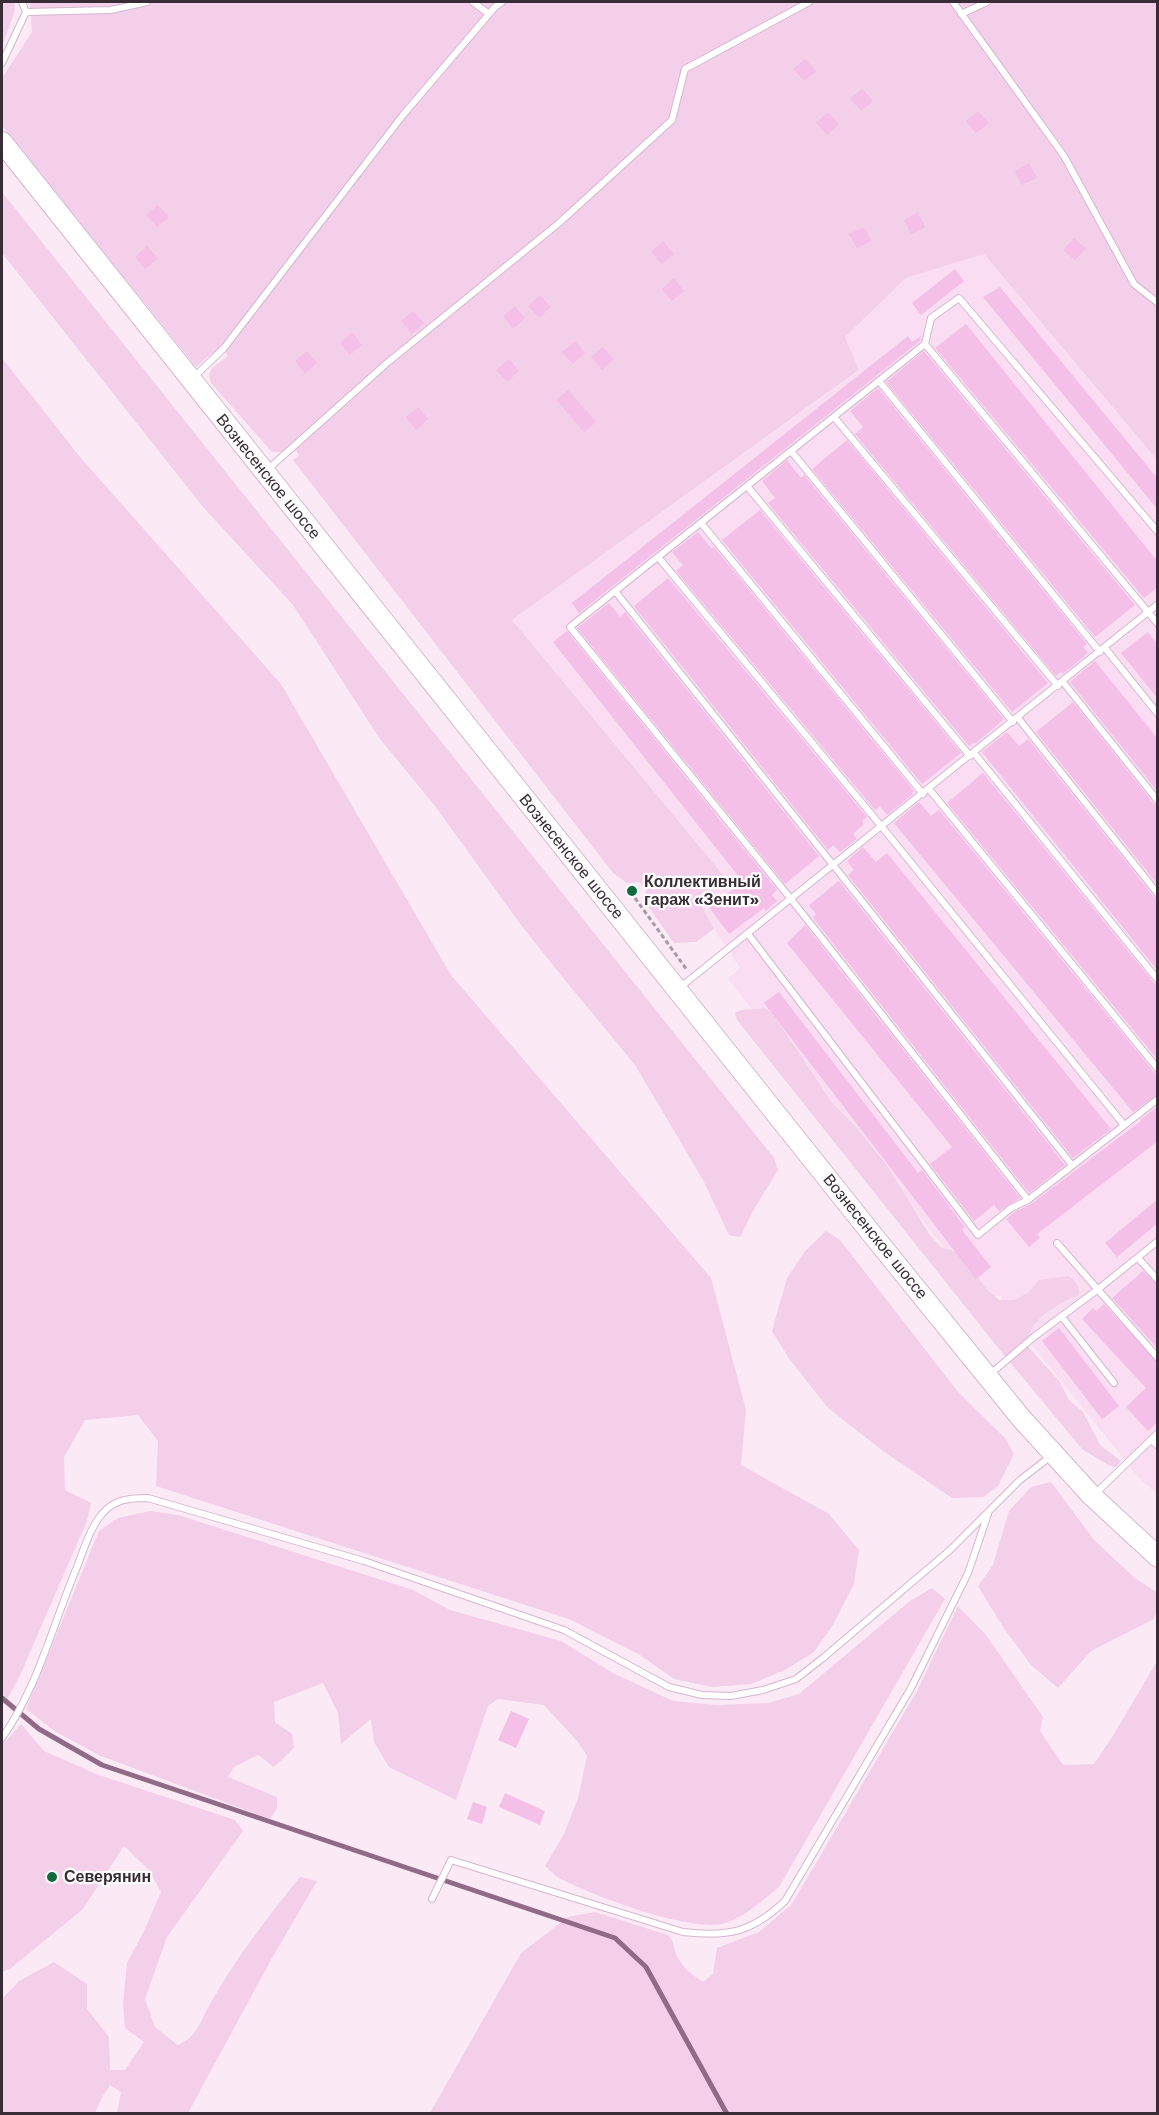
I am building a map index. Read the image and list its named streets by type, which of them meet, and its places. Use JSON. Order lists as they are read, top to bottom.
{
  "streets": {
    "main road": ["Вознесенское шоссе"]
  },
  "places": ["Коллективный гараж «Зенит»", "Северянин"]
}
